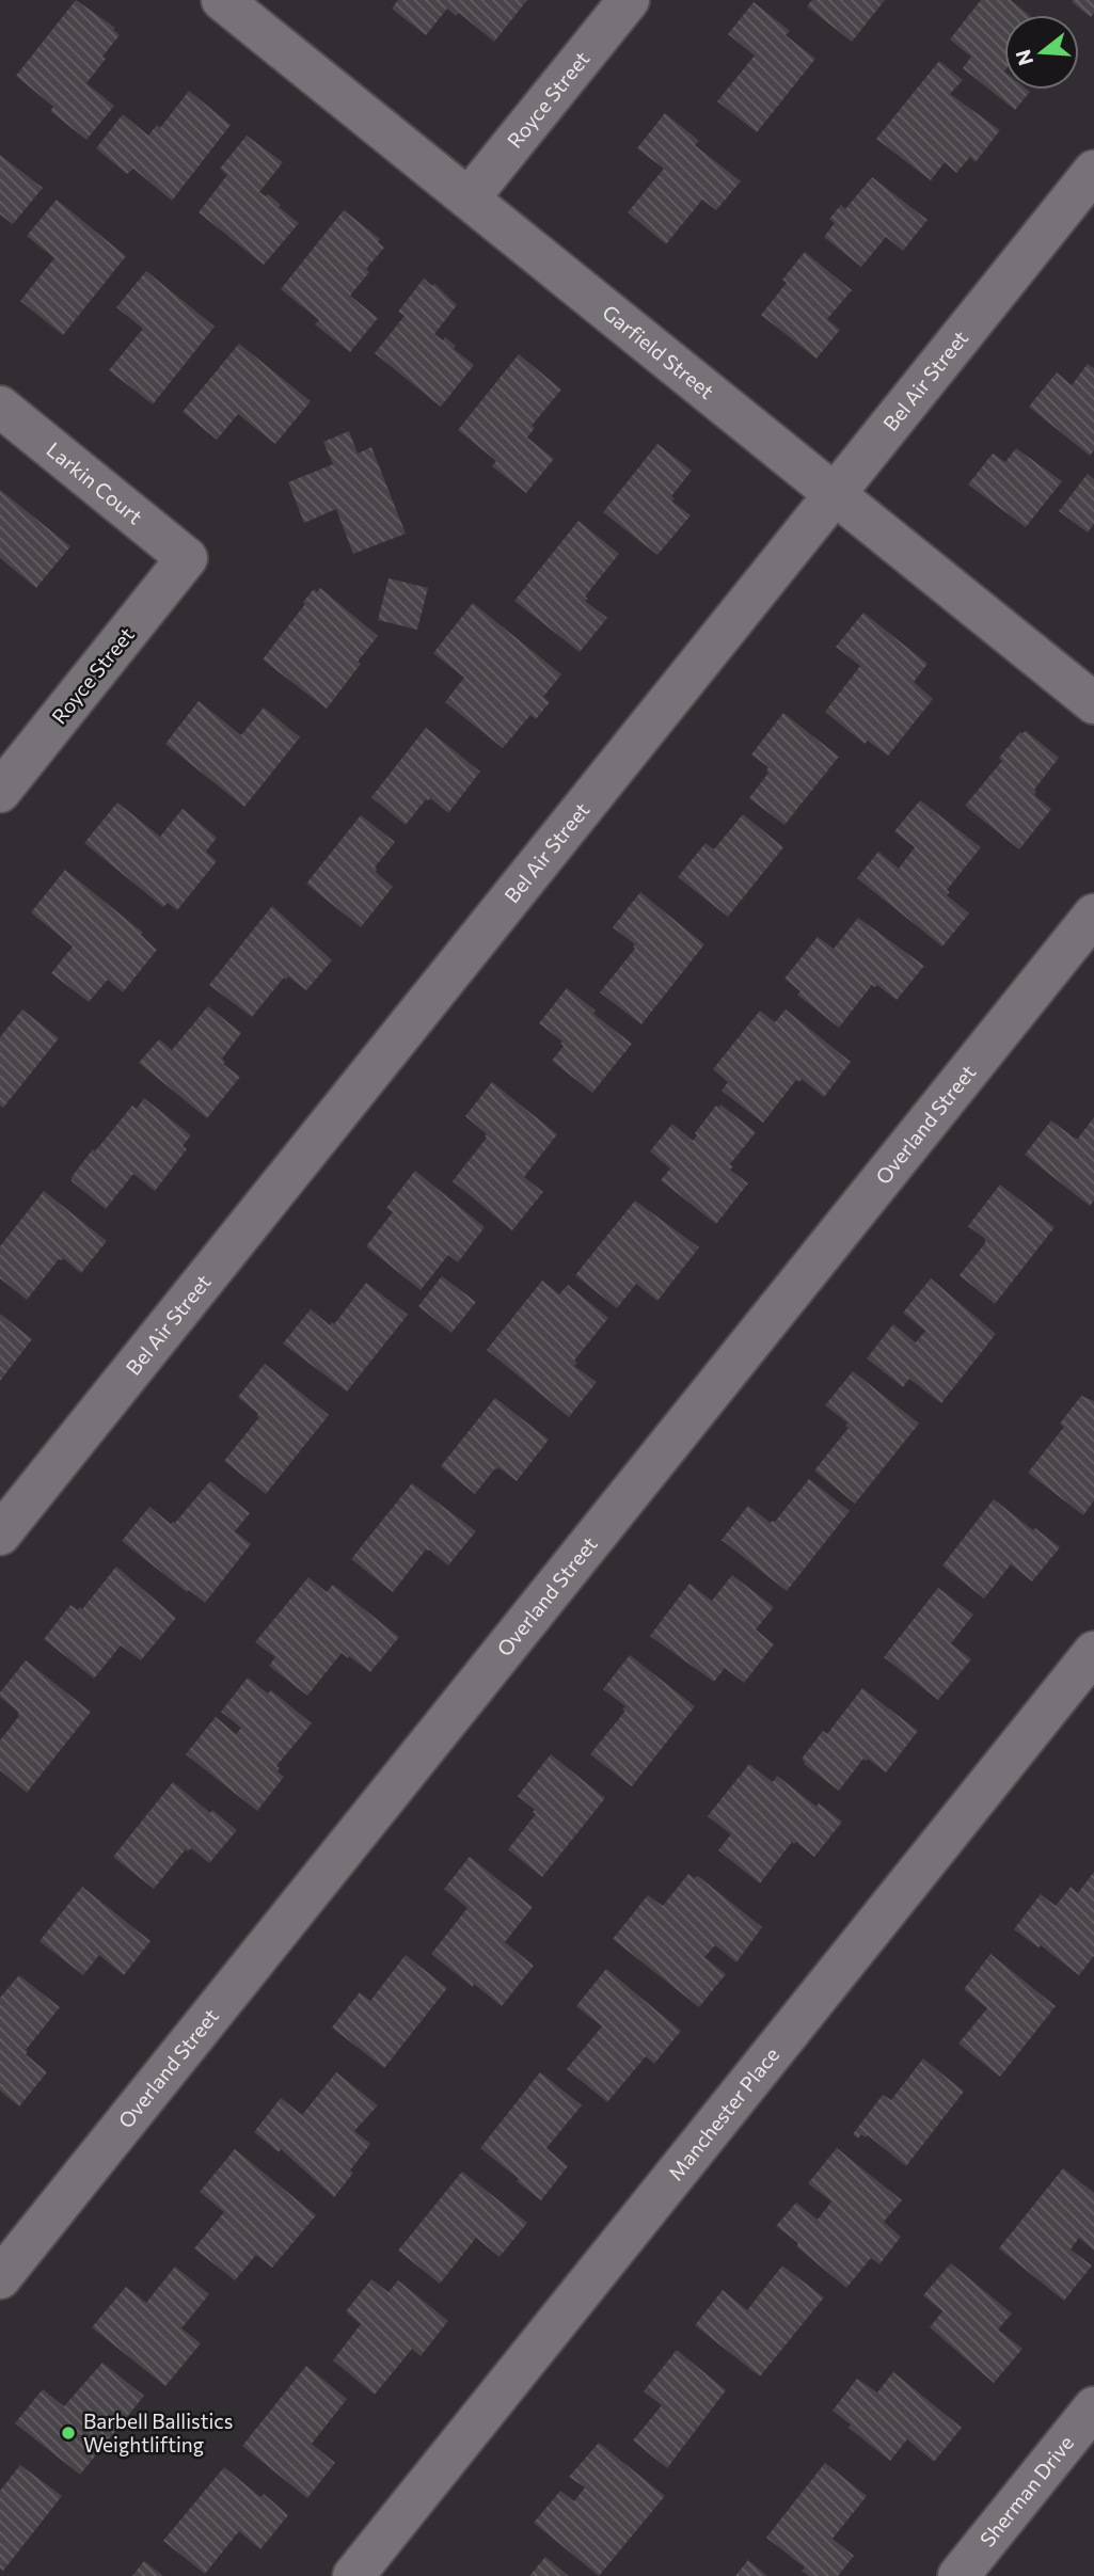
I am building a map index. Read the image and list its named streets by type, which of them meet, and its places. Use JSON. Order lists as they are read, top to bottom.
{
  "streets": {
    "street": [
      "Royce Street",
      "Garfield Street",
      "Bel Air Street",
      "Larkin Court",
      "Overland Street",
      "Manchester Place",
      "Sherman Drive"
    ]
  },
  "crossings": [
    ["Royce Street", "Garfield Street"],
    ["Royce Street", "Larkin Court"],
    ["Garfield Street", "Bel Air Street"]
  ],
  "places": ["Barbell Ballistics Weightlifting"],
  "north": "left"
}
